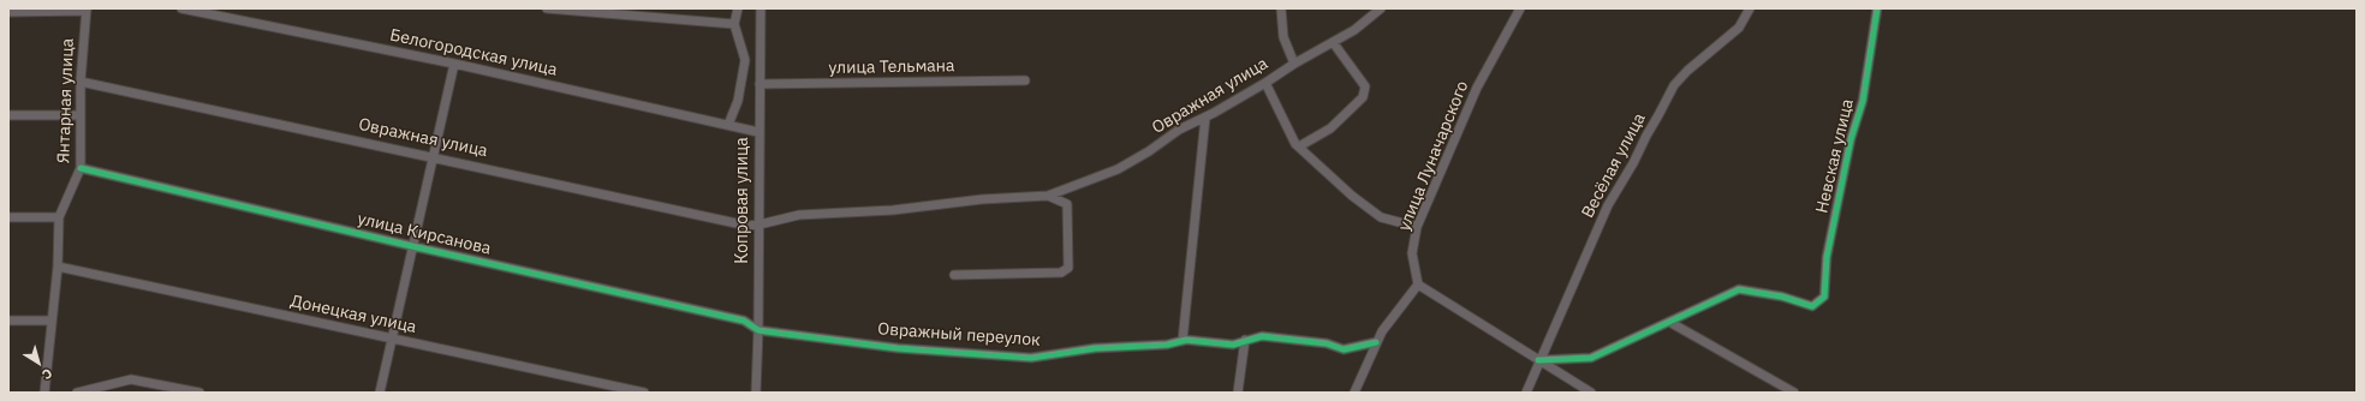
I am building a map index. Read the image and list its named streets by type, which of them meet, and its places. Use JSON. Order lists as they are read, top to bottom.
{
  "streets": {
    "street": [
      "Белогородская улица",
      "улица Тельмана",
      "Овражная улица",
      "Янтарная улица",
      "улица Луначарского",
      "Невская улица",
      "Весёлая улица",
      "Копровая улица",
      "улица Кирсанова",
      "Донецкая улица",
      "Овражный переулок"
    ]
  },
  "crossings": [
    ["Белогородская улица", "Копровая улица"],
    ["улица Тельмана", "Копровая улица"],
    ["Овражная улица", "Янтарная улица"],
    ["Овражная улица", "Копровая улица"],
    ["Янтарная улица", "улица Кирсанова"],
    ["Янтарная улица", "Донецкая улица"],
    ["Копровая улица", "улица Кирсанова"],
    ["Копровая улица", "Овражный переулок"],
    ["улица Кирсанова", "Овражный переулок"]
  ],
  "north": "bottom right"
}
